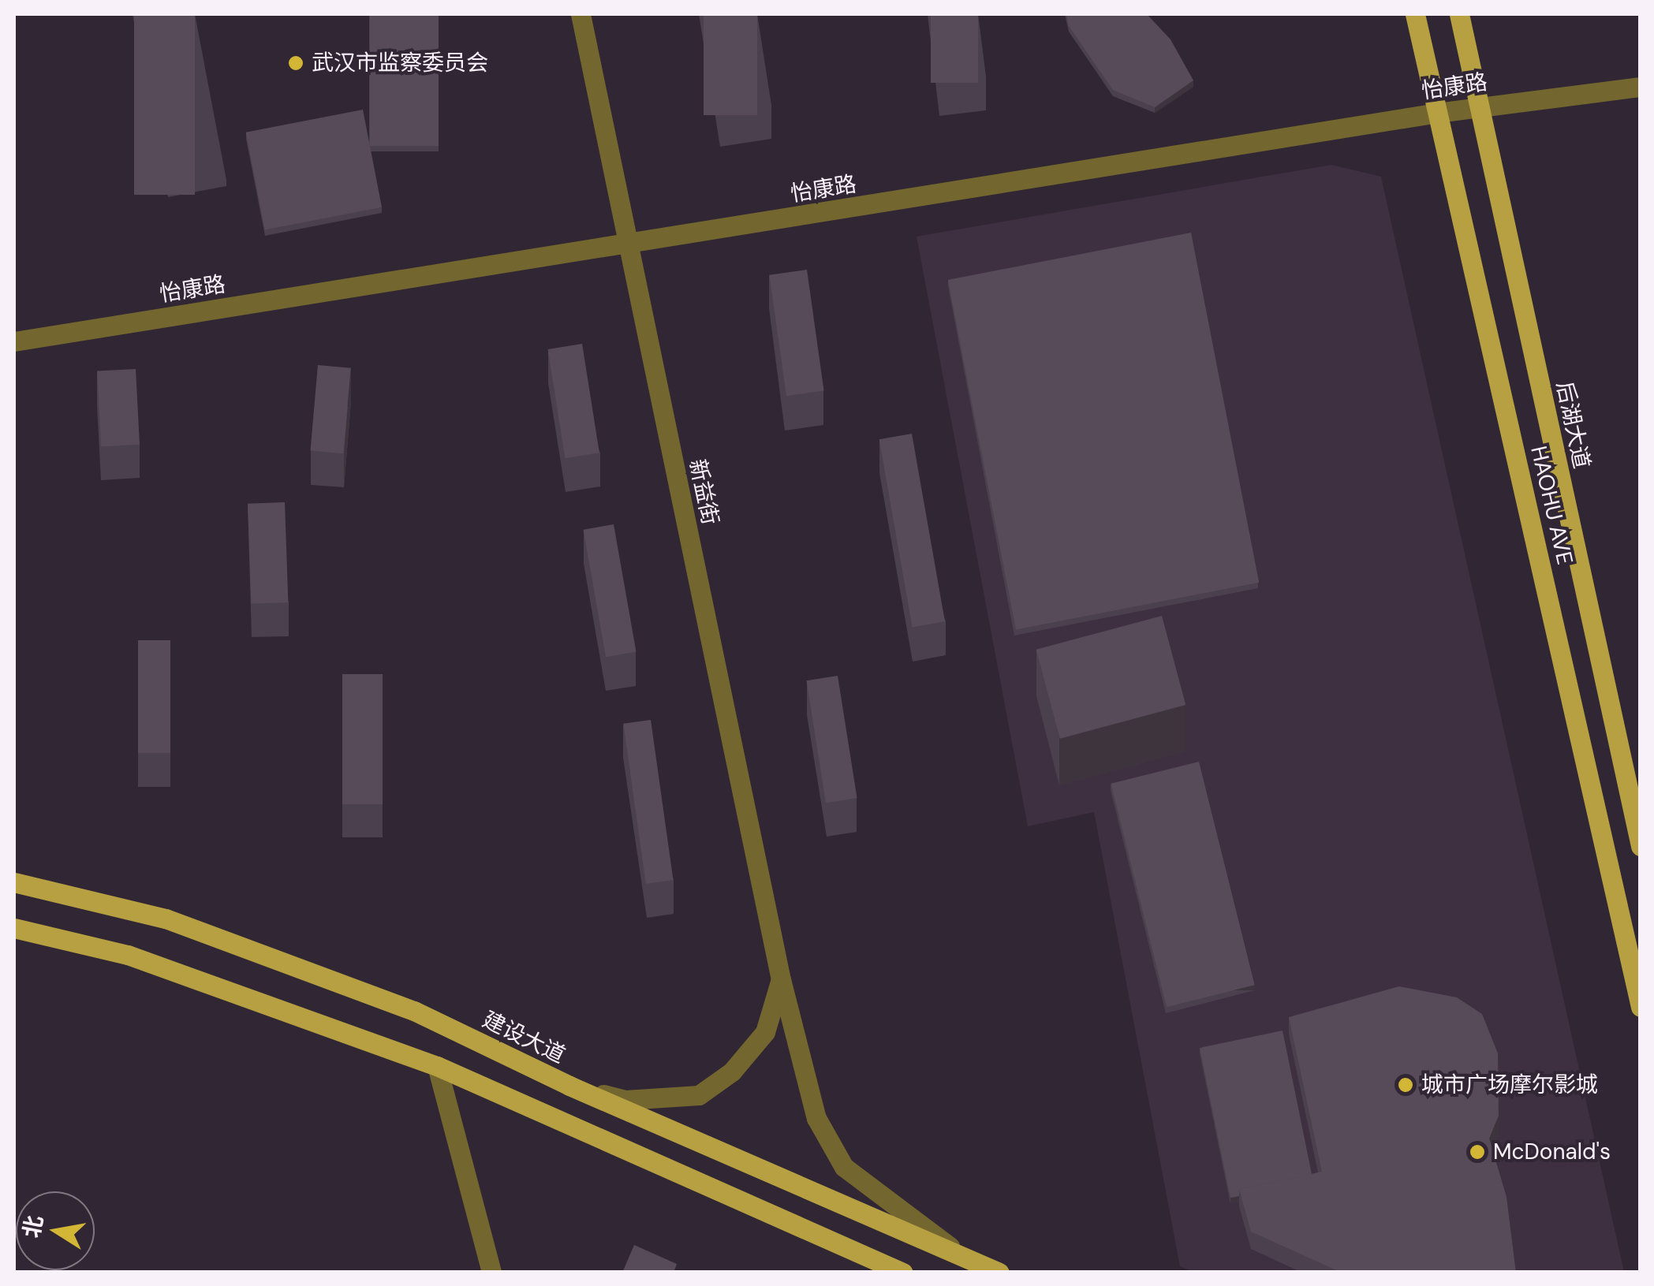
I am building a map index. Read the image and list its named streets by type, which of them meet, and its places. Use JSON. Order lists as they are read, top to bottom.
{
  "streets": {
    "main road": ["后湖大道", "HAOHU AVE", "建设大道"],
    "street": ["怡康路", "新益街"]
  },
  "crossings": [
    ["怡康路", "后湖大道"],
    ["怡康路", "新益街"],
    ["怡康路", "HAOHU AVE"],
    ["新益街", "建设大道"]
  ],
  "places": ["武汉市监察委员会", "城市广场摩尔影城", "McDonald's"],
  "north": "left"
}
